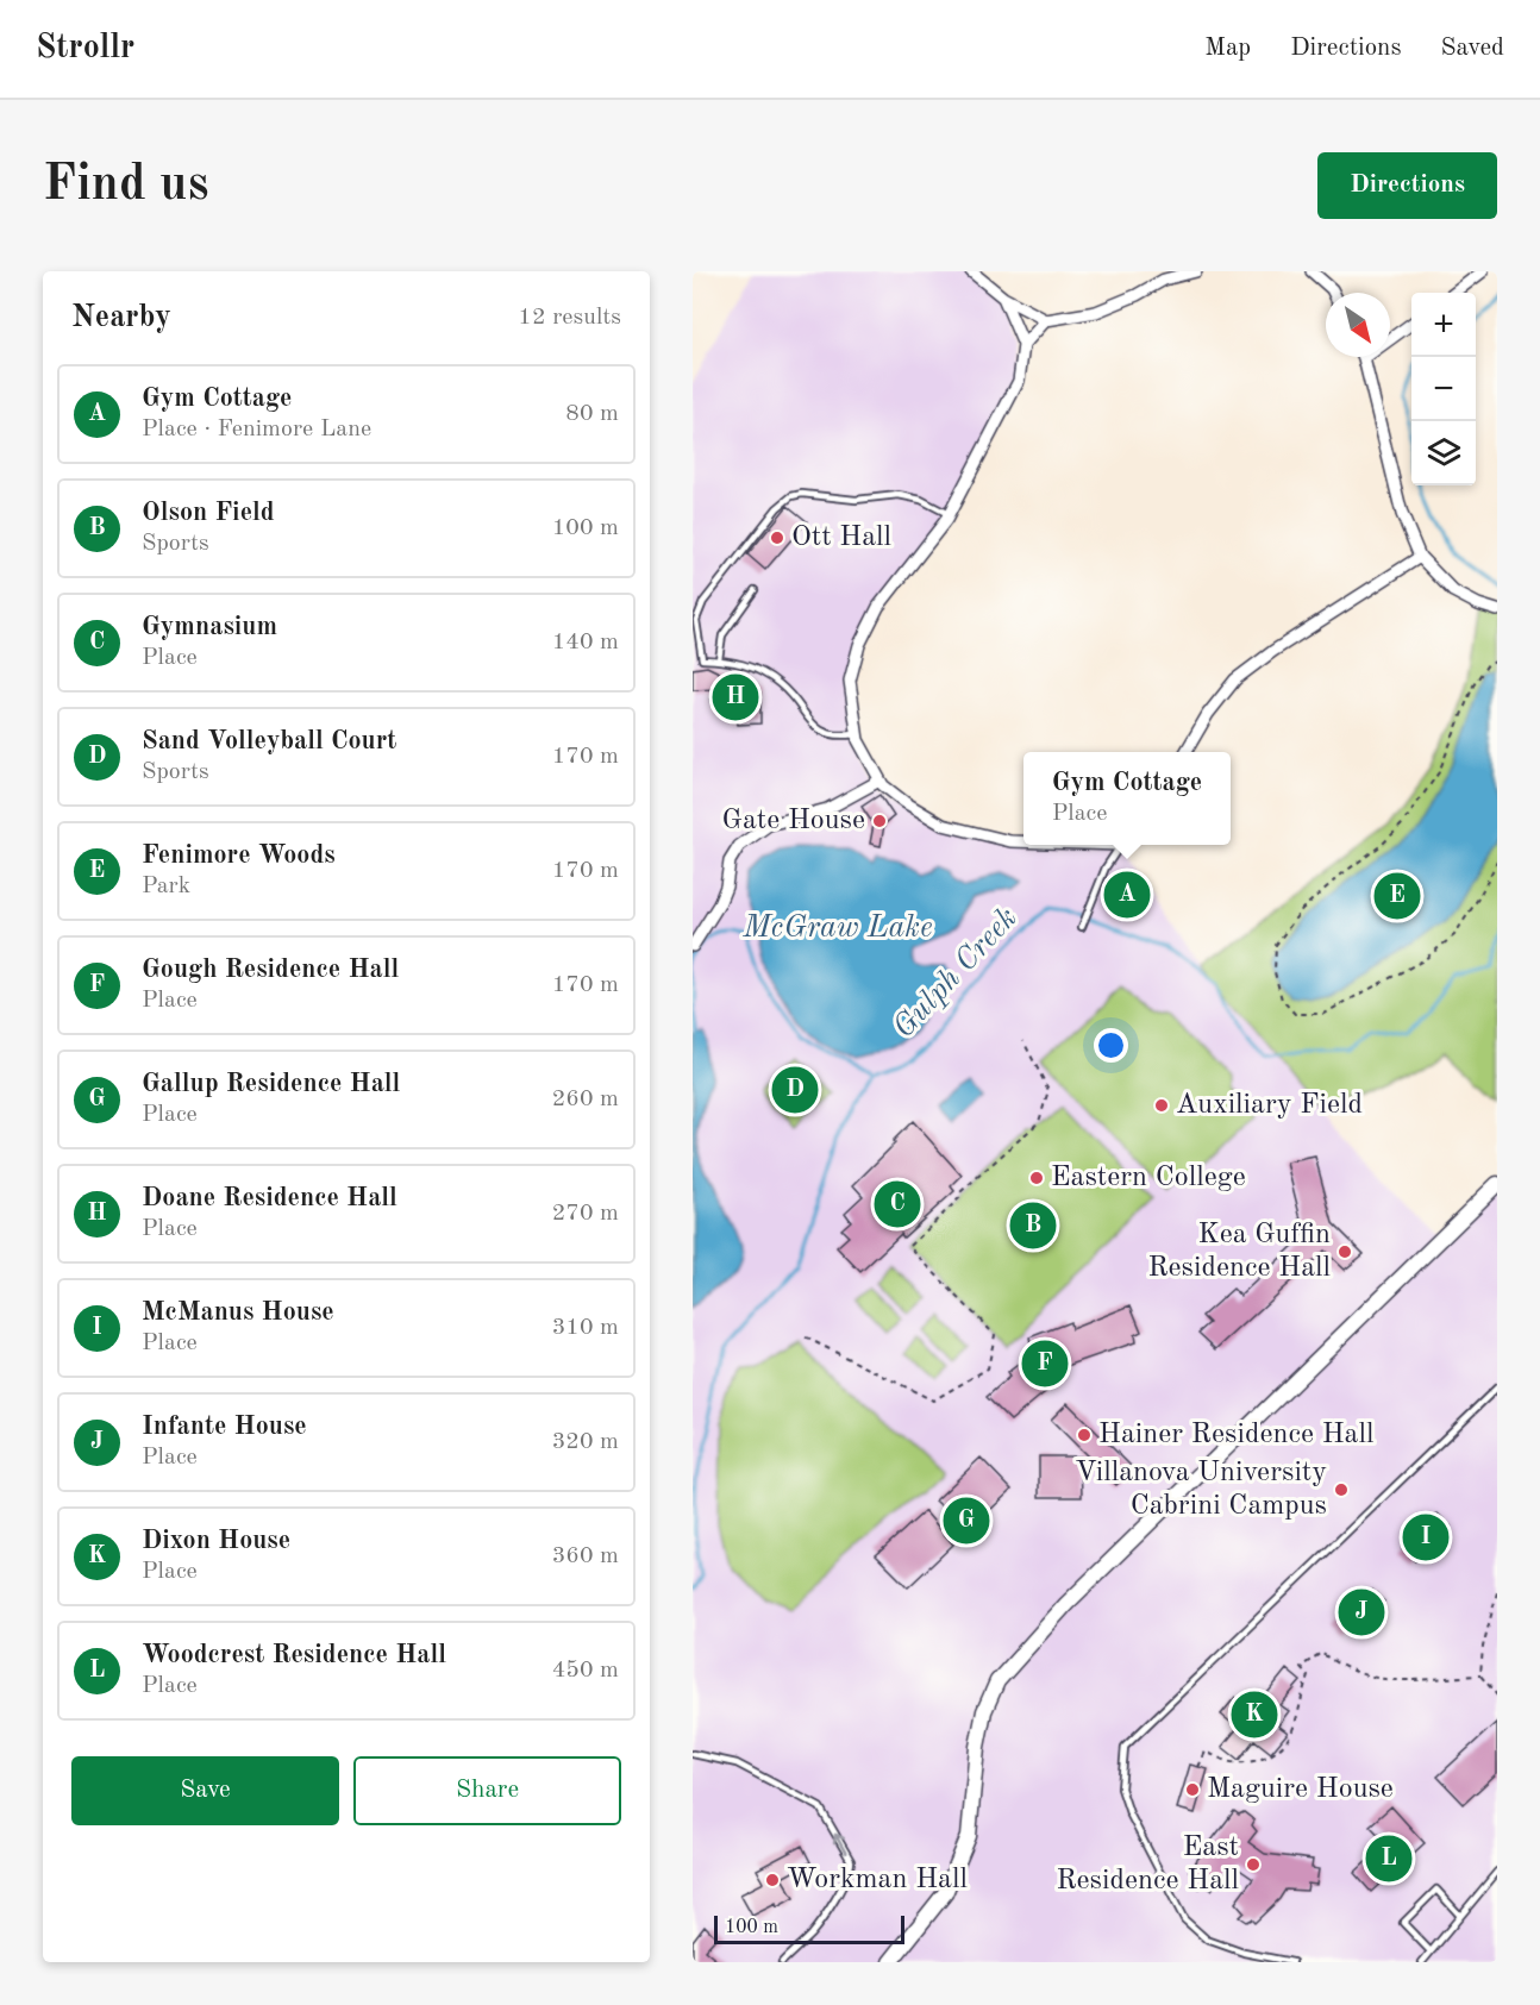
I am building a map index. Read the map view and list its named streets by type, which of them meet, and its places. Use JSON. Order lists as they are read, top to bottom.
{
  "water": ["McGraw Lake", "Gulph Creek"],
  "places": [
    "Ott Hall",
    "Gate House",
    "Auxiliary Field",
    "Eastern College",
    "Kea Guffin Residence Hall",
    "Hainer Residence Hall",
    "Villanova University Cabrini Campus",
    "Maguire House",
    "East Residence Hall",
    "Workman Hall"
  ],
  "scale_bar": "100 m",
  "north": "bottom right",
  "page": {
    "header": "Strollr",
    "nav": ["Map", "Directions", "Saved"],
    "buttons": [
      "Directions",
      ["Save", "Share"]
    ],
    "title": "Find us",
    "heading": ["Nearby", "12 results"],
    "map_buttons": ["+", "−"],
    "list": [
      {
        "mark": "A",
        "name": "Gym Cottage",
        "note": "Place · Fenimore Lane",
        "value": "80 m"
      },
      {
        "mark": "B",
        "name": "Olson Field",
        "note": "Sports",
        "value": "100 m"
      },
      {
        "mark": "C",
        "name": "Gymnasium",
        "note": "Place",
        "value": "140 m"
      },
      {
        "mark": "D",
        "name": "Sand Volleyball Court",
        "note": "Sports",
        "value": "170 m"
      },
      {
        "mark": "E",
        "name": "Fenimore Woods",
        "note": "Park",
        "value": "170 m"
      },
      {
        "mark": "F",
        "name": "Gough Residence Hall",
        "note": "Place",
        "value": "170 m"
      },
      {
        "mark": "G",
        "name": "Gallup Residence Hall",
        "note": "Place",
        "value": "260 m"
      },
      {
        "mark": "H",
        "name": "Doane Residence Hall",
        "note": "Place",
        "value": "270 m"
      },
      {
        "mark": "I",
        "name": "McManus House",
        "note": "Place",
        "value": "310 m"
      },
      {
        "mark": "J",
        "name": "Infante House",
        "note": "Place",
        "value": "320 m"
      },
      {
        "mark": "K",
        "name": "Dixon House",
        "note": "Place",
        "value": "360 m"
      },
      {
        "mark": "L",
        "name": "Woodcrest Residence Hall",
        "note": "Place",
        "value": "450 m"
      }
    ],
    "pins": [
      "H",
      "A",
      "E",
      "D",
      "C",
      "B",
      "F",
      "G",
      "I",
      "J",
      "K",
      "L"
    ],
    "popup": ["Gym Cottage", "Place"],
    "scale": "100 m"
  }
}
